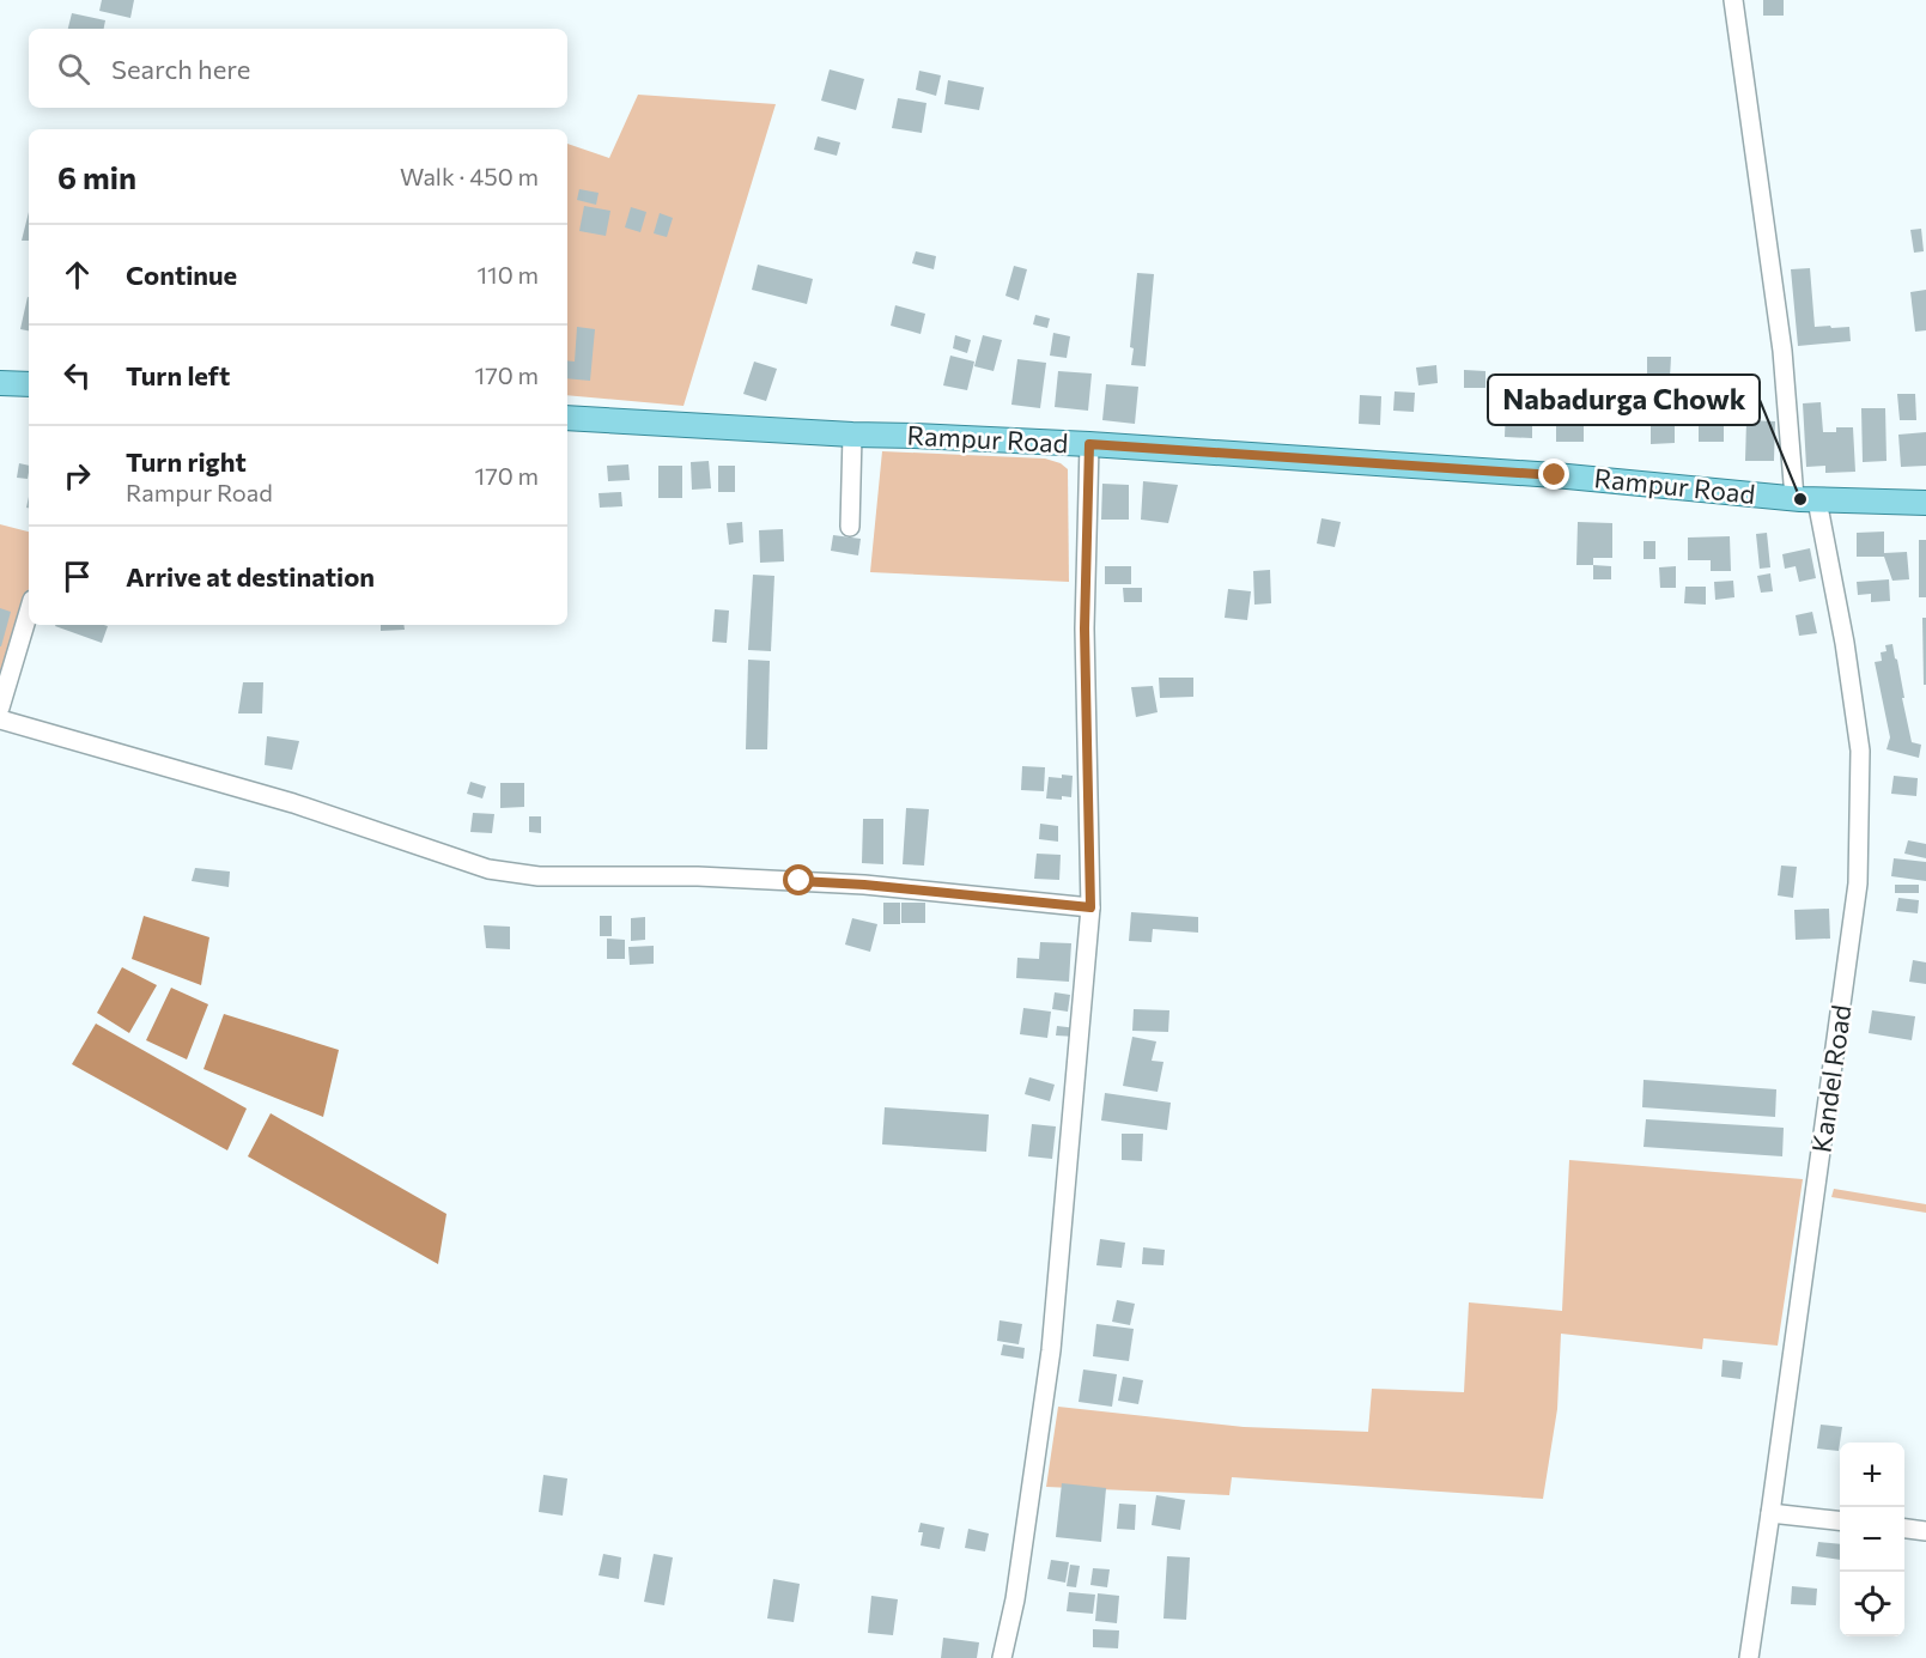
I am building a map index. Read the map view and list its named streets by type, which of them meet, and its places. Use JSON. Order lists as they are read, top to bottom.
{
  "streets": {
    "main road": ["Rampur Road"],
    "street": ["Kandel Road"]
  },
  "crossings": [
    ["Rampur Road", "Kandel Road"]
  ],
  "places": ["Nabadurga Chowk"],
  "page": {
    "search": "Search here",
    "heading": ["6 min", "Walk · 450 m"],
    "list": [
      ["Continue", "110 m"],
      ["Turn left", "170 m"],
      ["Turn right", "Rampur Road", "170 m"],
      "Arrive at destination"
    ],
    "map_buttons": ["+", "−"]
  }
}
